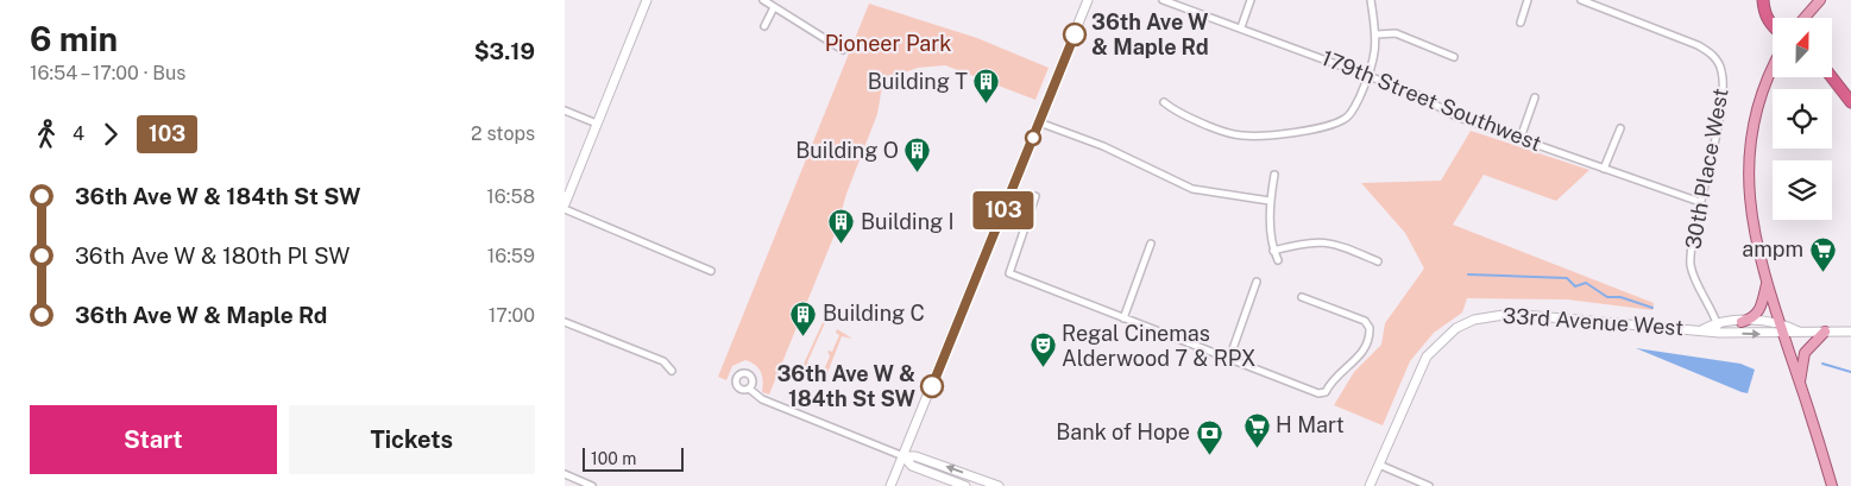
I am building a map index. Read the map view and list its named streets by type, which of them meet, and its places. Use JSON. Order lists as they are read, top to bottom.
{
  "streets": {
    "street": ["179th Street Southwest", "30th Place West", "33rd Avenue West"]
  },
  "crossings": [
    ["179th Street Southwest", "30th Place West"],
    ["30th Place West", "33rd Avenue West"]
  ],
  "parks": ["Pioneer Park"],
  "places": {
    "other": ["36th Ave W & Maple Rd", "36th Ave W & 184th St SW"],
    "building": [
      "Building T",
      "Building O",
      "Building I",
      "Building C"
    ],
    "supermarket": ["ampm", "H Mart"],
    "theatre": ["Regal Cinemas Alderwood 7 & RPX"],
    "bank": ["Bank of Hope"]
  },
  "lines": ["bus line 103"],
  "scale_bar": "100 m",
  "north": "top",
  "page": {
    "heading": ["6 min", "16:54 – 17:00 · Bus", "$3.19"],
    "on_map": "103",
    "legs": ["4", "103", "2 stops"],
    "list": [
      {
        "name": "36th Ave W & 184th St SW",
        "value": "16:58"
      },
      {
        "name": "36th Ave W & 180th Pl SW",
        "value": "16:59"
      },
      {
        "name": "36th Ave W & Maple Rd",
        "value": "17:00"
      }
    ],
    "buttons": ["Start", "Tickets"],
    "scale": "100 m"
  }
}
